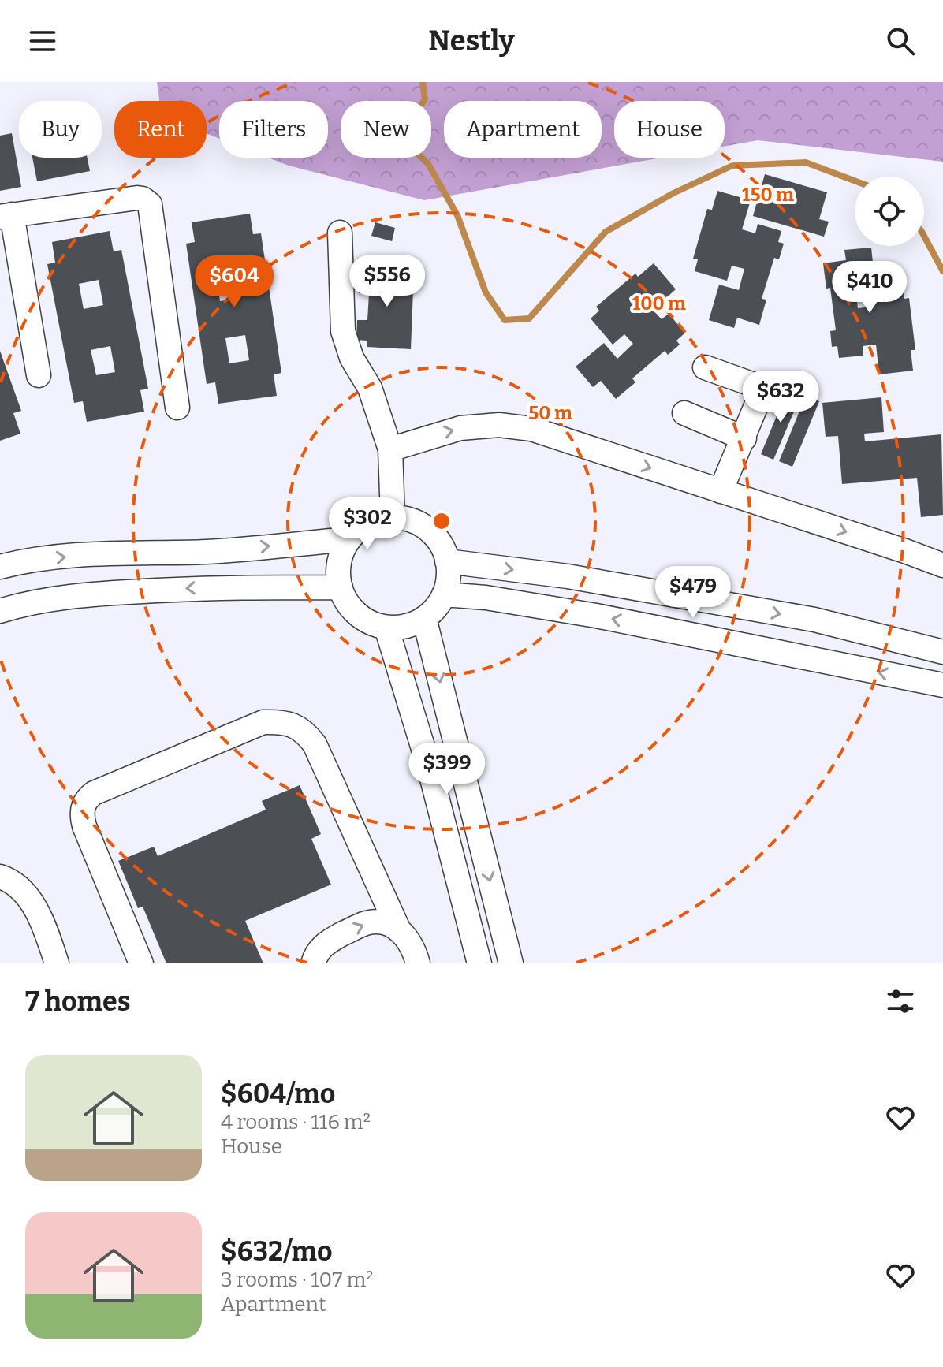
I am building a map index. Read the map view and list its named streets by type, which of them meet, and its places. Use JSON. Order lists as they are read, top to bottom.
{
  "page": {
    "header": "Nestly",
    "chip": [
      "Buy",
      "Rent",
      "Filters",
      "New",
      "Apartment",
      "House"
    ],
    "price": [
      "$556",
      "$604",
      "$410",
      "$632",
      "$302",
      "$479",
      "$399"
    ],
    "heading": "7 homes",
    "list": [
      {
        "name": "$604/mo",
        "note": "4 rooms · 116 m² · House"
      },
      {
        "name": "$632/mo",
        "note": "3 rooms · 107 m² · Apartment"
      }
    ]
  },
  "rings": ["150 m", "100 m", "50 m"]
}
